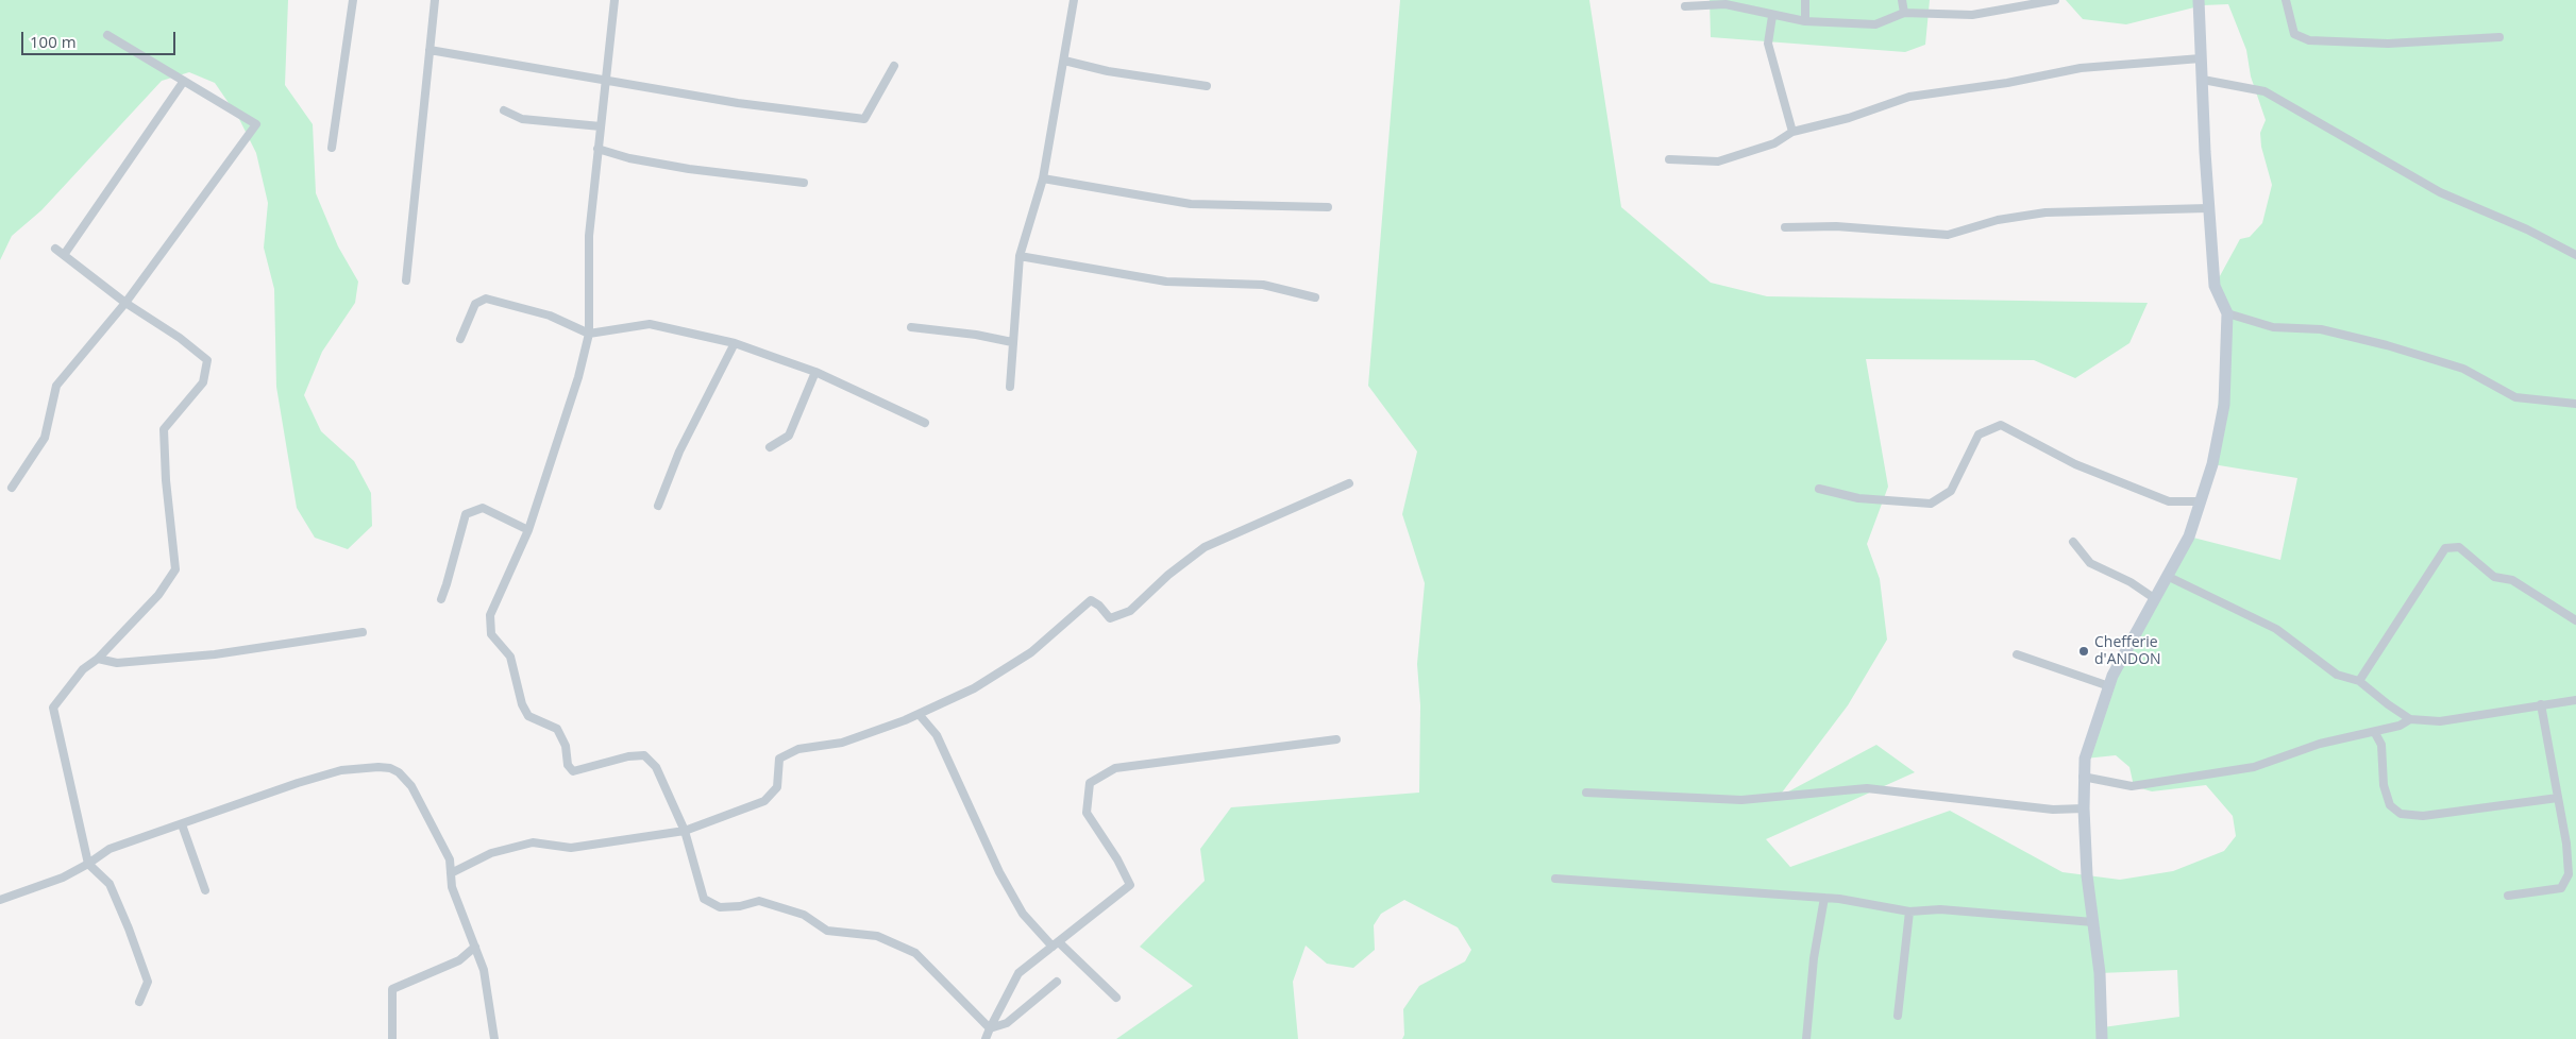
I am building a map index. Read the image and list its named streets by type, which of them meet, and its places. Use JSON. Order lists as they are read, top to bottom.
{
  "places": ["Chefferie d'ANDON"],
  "scale_bar": "100 m"
}
